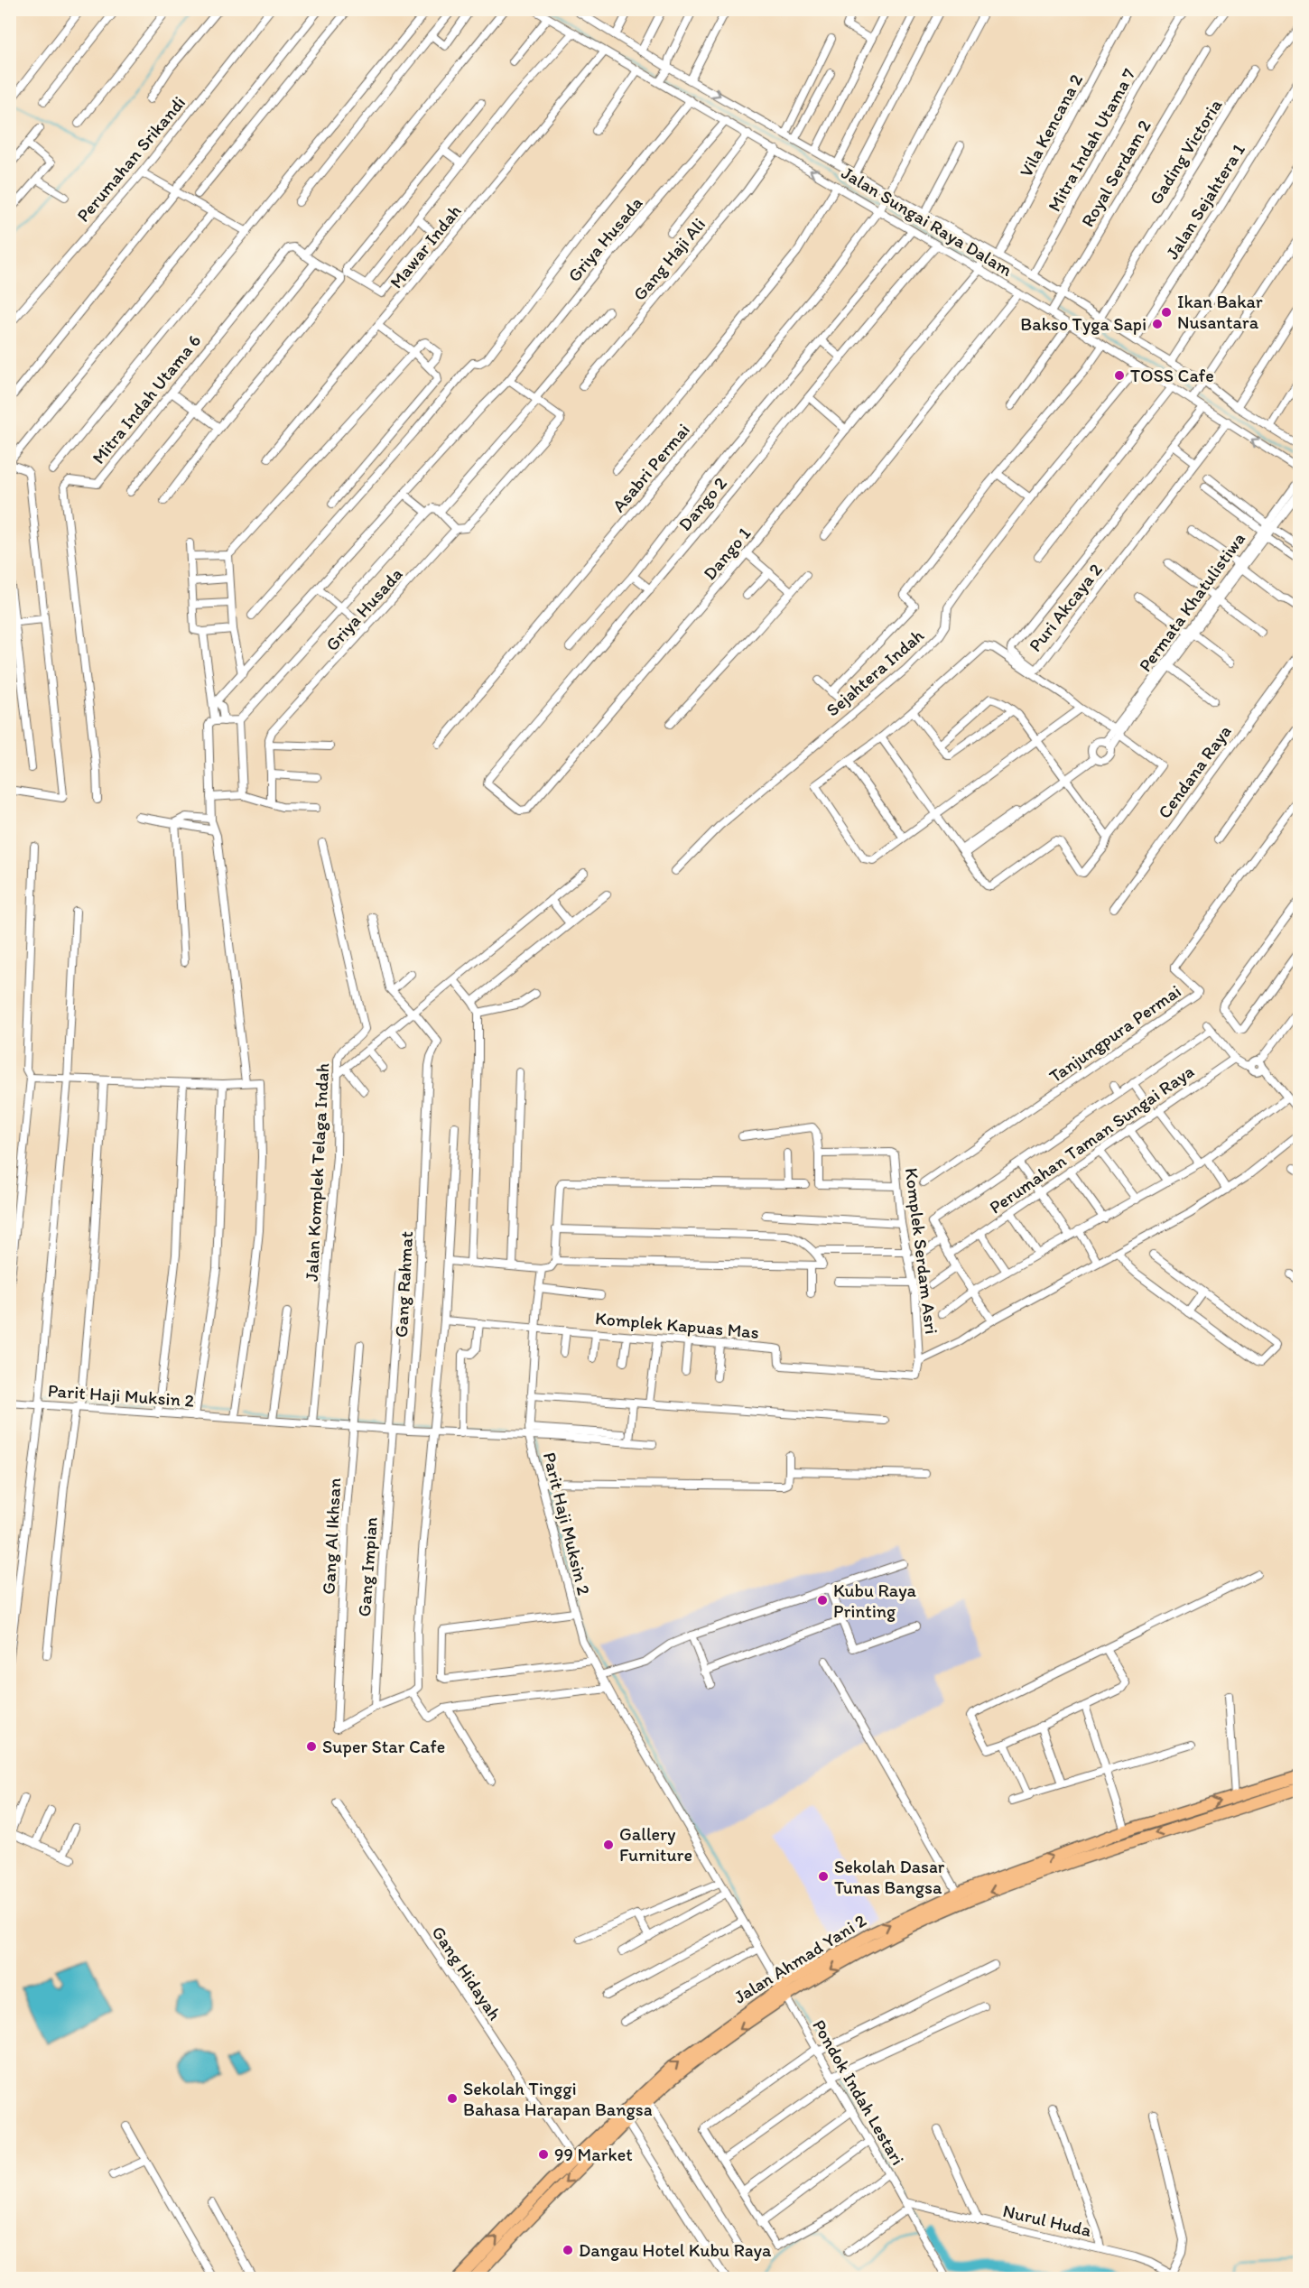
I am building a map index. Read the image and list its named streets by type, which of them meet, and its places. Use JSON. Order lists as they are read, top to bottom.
{
  "streets": {
    "highway": ["Jalan Ahmad Yani 2"],
    "street": [
      "Vila Kencana 2",
      "Mitra Indah Utama 7",
      "Gading Victoria",
      "Perumahan Srikandi",
      "Royal Serdam 2",
      "Jalan Sejahtera 1",
      "Jalan Sungai Raya Dalam",
      "Griya Husada",
      "Mawar Indah",
      "Gang Haji Ali",
      "Mitra Indah Utama 6",
      "Asabri Permai",
      "Dango 2",
      "Dango 1",
      "Permata Khatulistiwa",
      "Puri Akcaya 2",
      "Sejahtera Indah",
      "Cendana Raya",
      "Tanjungpura Permai",
      "Perumahan Taman Sungai Raya",
      "Jalan Komplek Telaga Indah",
      "Komplek Serdam Asri",
      "Gang Rahmat",
      "Komplek Kapuas Mas",
      "Parit Haji Muksin 2",
      "Gang Al Ikhsan",
      "Gang Impian",
      "Gang Hidayah",
      "Pondok Indah Lestari",
      "Nurul Huda"
    ]
  },
  "crossings": [
    ["Gading Victoria", "Jalan Sungai Raya Dalam"],
    ["Royal Serdam 2", "Jalan Sungai Raya Dalam"],
    ["Jalan Sungai Raya Dalam", "Griya Husada"],
    ["Jalan Sungai Raya Dalam", "Mawar Indah"],
    ["Jalan Sungai Raya Dalam", "Gang Haji Ali"],
    ["Jalan Sungai Raya Dalam", "Asabri Permai"],
    ["Jalan Sungai Raya Dalam", "Dango 2"],
    ["Jalan Sungai Raya Dalam", "Dango 1"],
    ["Jalan Sungai Raya Dalam", "Puri Akcaya 2"],
    ["Jalan Sungai Raya Dalam", "Sejahtera Indah"],
    ["Dango 2", "Dango 1"],
    ["Jalan Komplek Telaga Indah", "Parit Haji Muksin 2"],
    ["Komplek Serdam Asri", "Komplek Kapuas Mas"],
    ["Gang Rahmat", "Parit Haji Muksin 2"],
    ["Parit Haji Muksin 2", "Gang Al Ikhsan"],
    ["Parit Haji Muksin 2", "Gang Impian"],
    ["Parit Haji Muksin 2", "Jalan Ahmad Yani 2"],
    ["Parit Haji Muksin 2", "Pondok Indah Lestari"],
    ["Gang Al Ikhsan", "Gang Impian"],
    ["Jalan Ahmad Yani 2", "Gang Hidayah"],
    ["Jalan Ahmad Yani 2", "Pondok Indah Lestari"],
    ["Pondok Indah Lestari", "Nurul Huda"]
  ],
  "places": [
    "Ikan Bakar Nusantara",
    "Bakso Tyga Sapi",
    "TOSS Cafe",
    "Kubu Raya Printing",
    "Super Star Cafe",
    "Gallery Furniture",
    "Sekolah Dasar Tunas Bangsa",
    "Sekolah Tinggi Bahasa Harapan Bangsa",
    "99 Market",
    "Dangau Hotel Kubu Raya"
  ]
}
